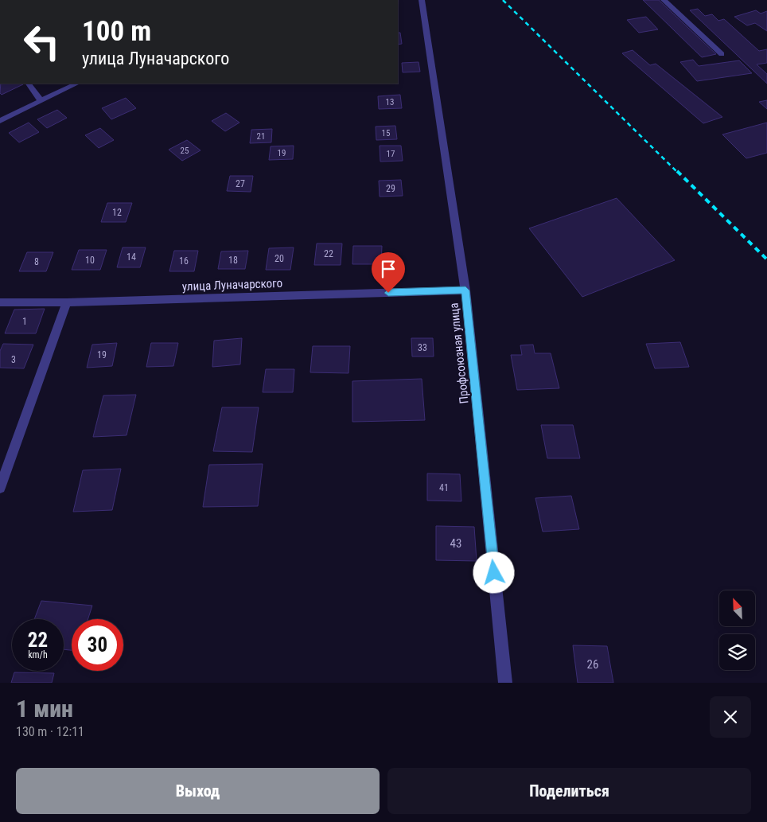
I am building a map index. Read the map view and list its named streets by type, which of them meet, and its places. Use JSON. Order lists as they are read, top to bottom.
{
  "streets": {
    "street": ["улица Луначарского", "Профсоюзная улица"]
  },
  "crossings": [
    ["улица Луначарского", "Профсоюзная улица"]
  ],
  "house_numbers": [
    "13",
    "15",
    "21",
    "25",
    "19",
    "17",
    "27",
    "29",
    "12",
    "22",
    "14",
    "20",
    "10",
    "18",
    "16",
    "8",
    "1",
    "33",
    "19",
    "3",
    "41",
    "43",
    "26"
  ],
  "north": "top left",
  "page": {
    "turn": ["100 m", "улица Луначарского"],
    "speed": "22 km/h",
    "limit": "30",
    "heading": ["1 мин", "130 m · 12:11"],
    "buttons": ["Выход", "Поделиться"]
  }
}
